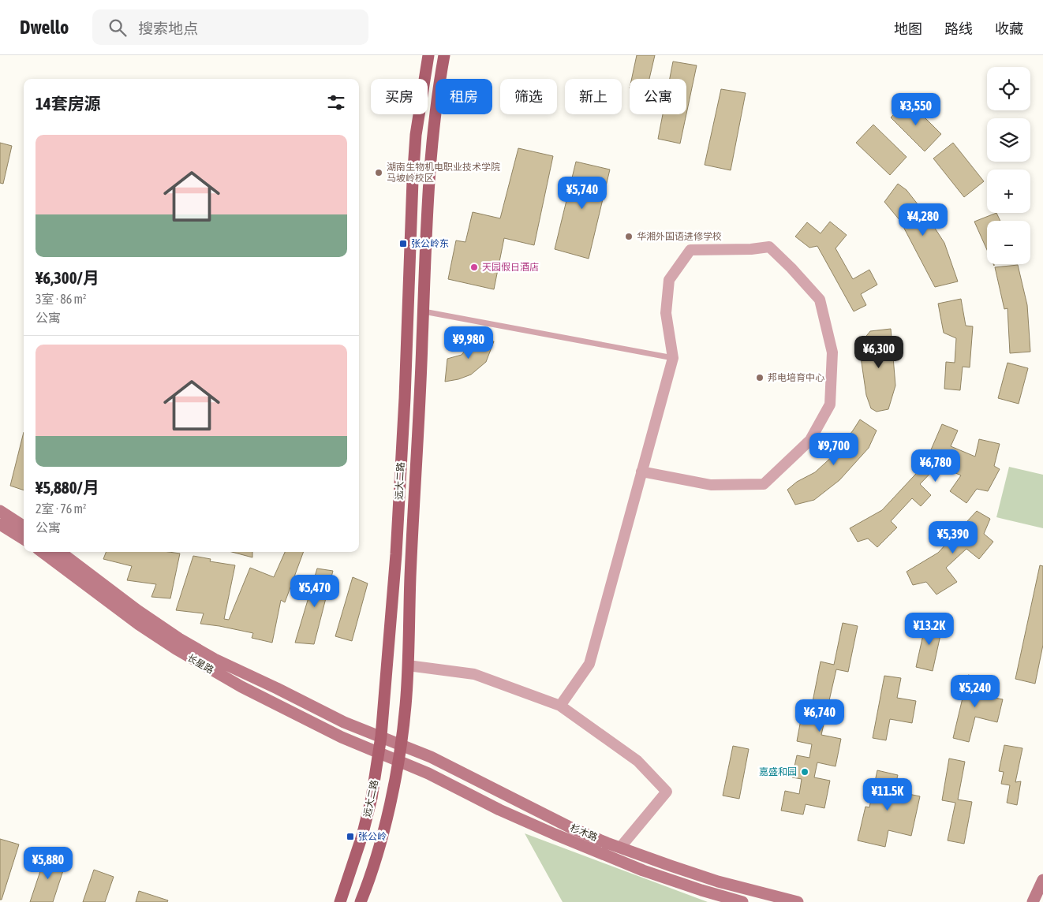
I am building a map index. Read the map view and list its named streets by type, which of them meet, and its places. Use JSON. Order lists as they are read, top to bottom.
{
  "streets": {
    "main road": ["远大二路", "长星路", "杉木路"]
  },
  "crossings": [
    ["远大二路", "长星路"],
    ["远大二路", "杉木路"],
    ["长星路", "杉木路"]
  ],
  "places": {
    "other": [
      "湖南生物机电职业技术学院 马坡岭校区",
      "华湘外国语进修学校",
      "天园假日酒店",
      "邦电培育中心",
      "嘉盛和园"
    ],
    "transit": ["张公岭东", "张公岭"]
  },
  "page": {
    "header": "Dwello",
    "search": "搜索地点",
    "nav": ["地图", "路线", "收藏"],
    "map_buttons": ["+", "−"],
    "chip": [
      "买房",
      "租房",
      "筛选",
      "新上",
      "公寓"
    ],
    "heading": "14套房源",
    "price": [
      "¥3,550",
      "¥5,740",
      "¥4,280",
      "¥9,980",
      "¥6,300",
      "¥9,700",
      "¥6,780",
      "¥5,390",
      "¥5,470",
      "¥13.2K",
      "¥5,240",
      "¥6,740",
      "¥11.5K",
      "¥5,880"
    ],
    "list": [
      {
        "name": "¥6,300/月",
        "note": "3室 · 86 m² · 公寓"
      },
      {
        "name": "¥5,880/月",
        "note": "2室 · 76 m² · 公寓"
      }
    ]
  }
}
